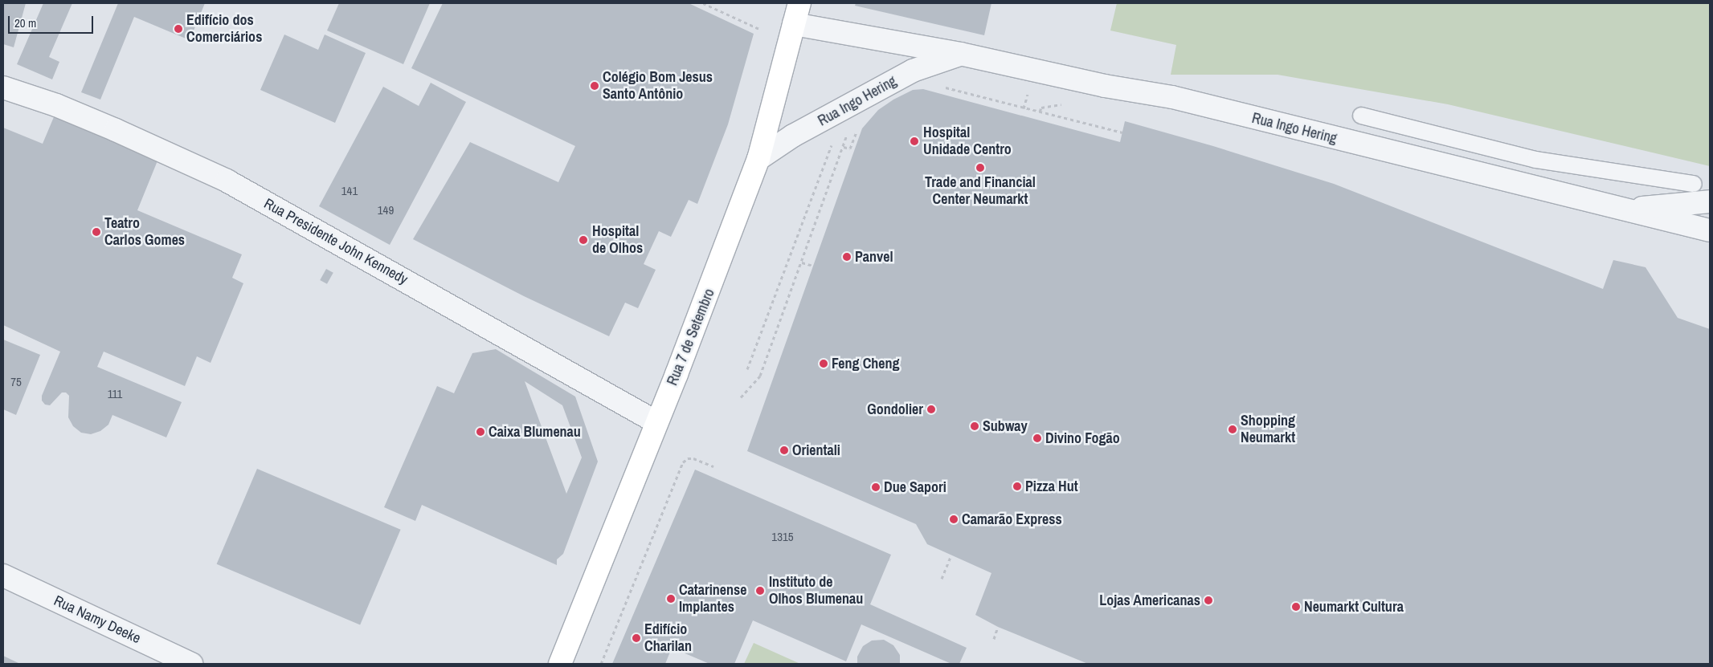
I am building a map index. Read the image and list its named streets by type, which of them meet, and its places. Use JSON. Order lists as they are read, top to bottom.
{
  "streets": {
    "main road": ["Rua 7 de Setembro"],
    "street": ["Rua Ingo Hering", "Rua Presidente John Kennedy", "Rua Namy Deeke"]
  },
  "crossings": [
    ["Rua Ingo Hering", "Rua 7 de Setembro"],
    ["Rua Presidente John Kennedy", "Rua 7 de Setembro"]
  ],
  "places": [
    "Edifício dos Comerciários",
    "Colégio Bom Jesus Santo Antônio",
    "Hospital Unidade Centro",
    "Trade and Financial Center Neumarkt",
    "Teatro Carlos Gomes",
    "Hospital de Olhos",
    "Panvel",
    "Feng Cheng",
    "Gondolier",
    "Subway",
    "Shopping Neumarkt",
    "Caixa Blumenau",
    "Divino Fogão",
    "Orientali",
    "Pizza Hut",
    "Due Sapori",
    "Camarão Express",
    "Instituto de Olhos Blumenau",
    "Catarinense Implantes",
    "Lojas Americanas",
    "Neumarkt Cultura",
    "Edifício Charilan"
  ],
  "house_numbers": [
    "141",
    "149",
    "75",
    "111",
    "1315"
  ],
  "scale_bar": "20 m"
}
